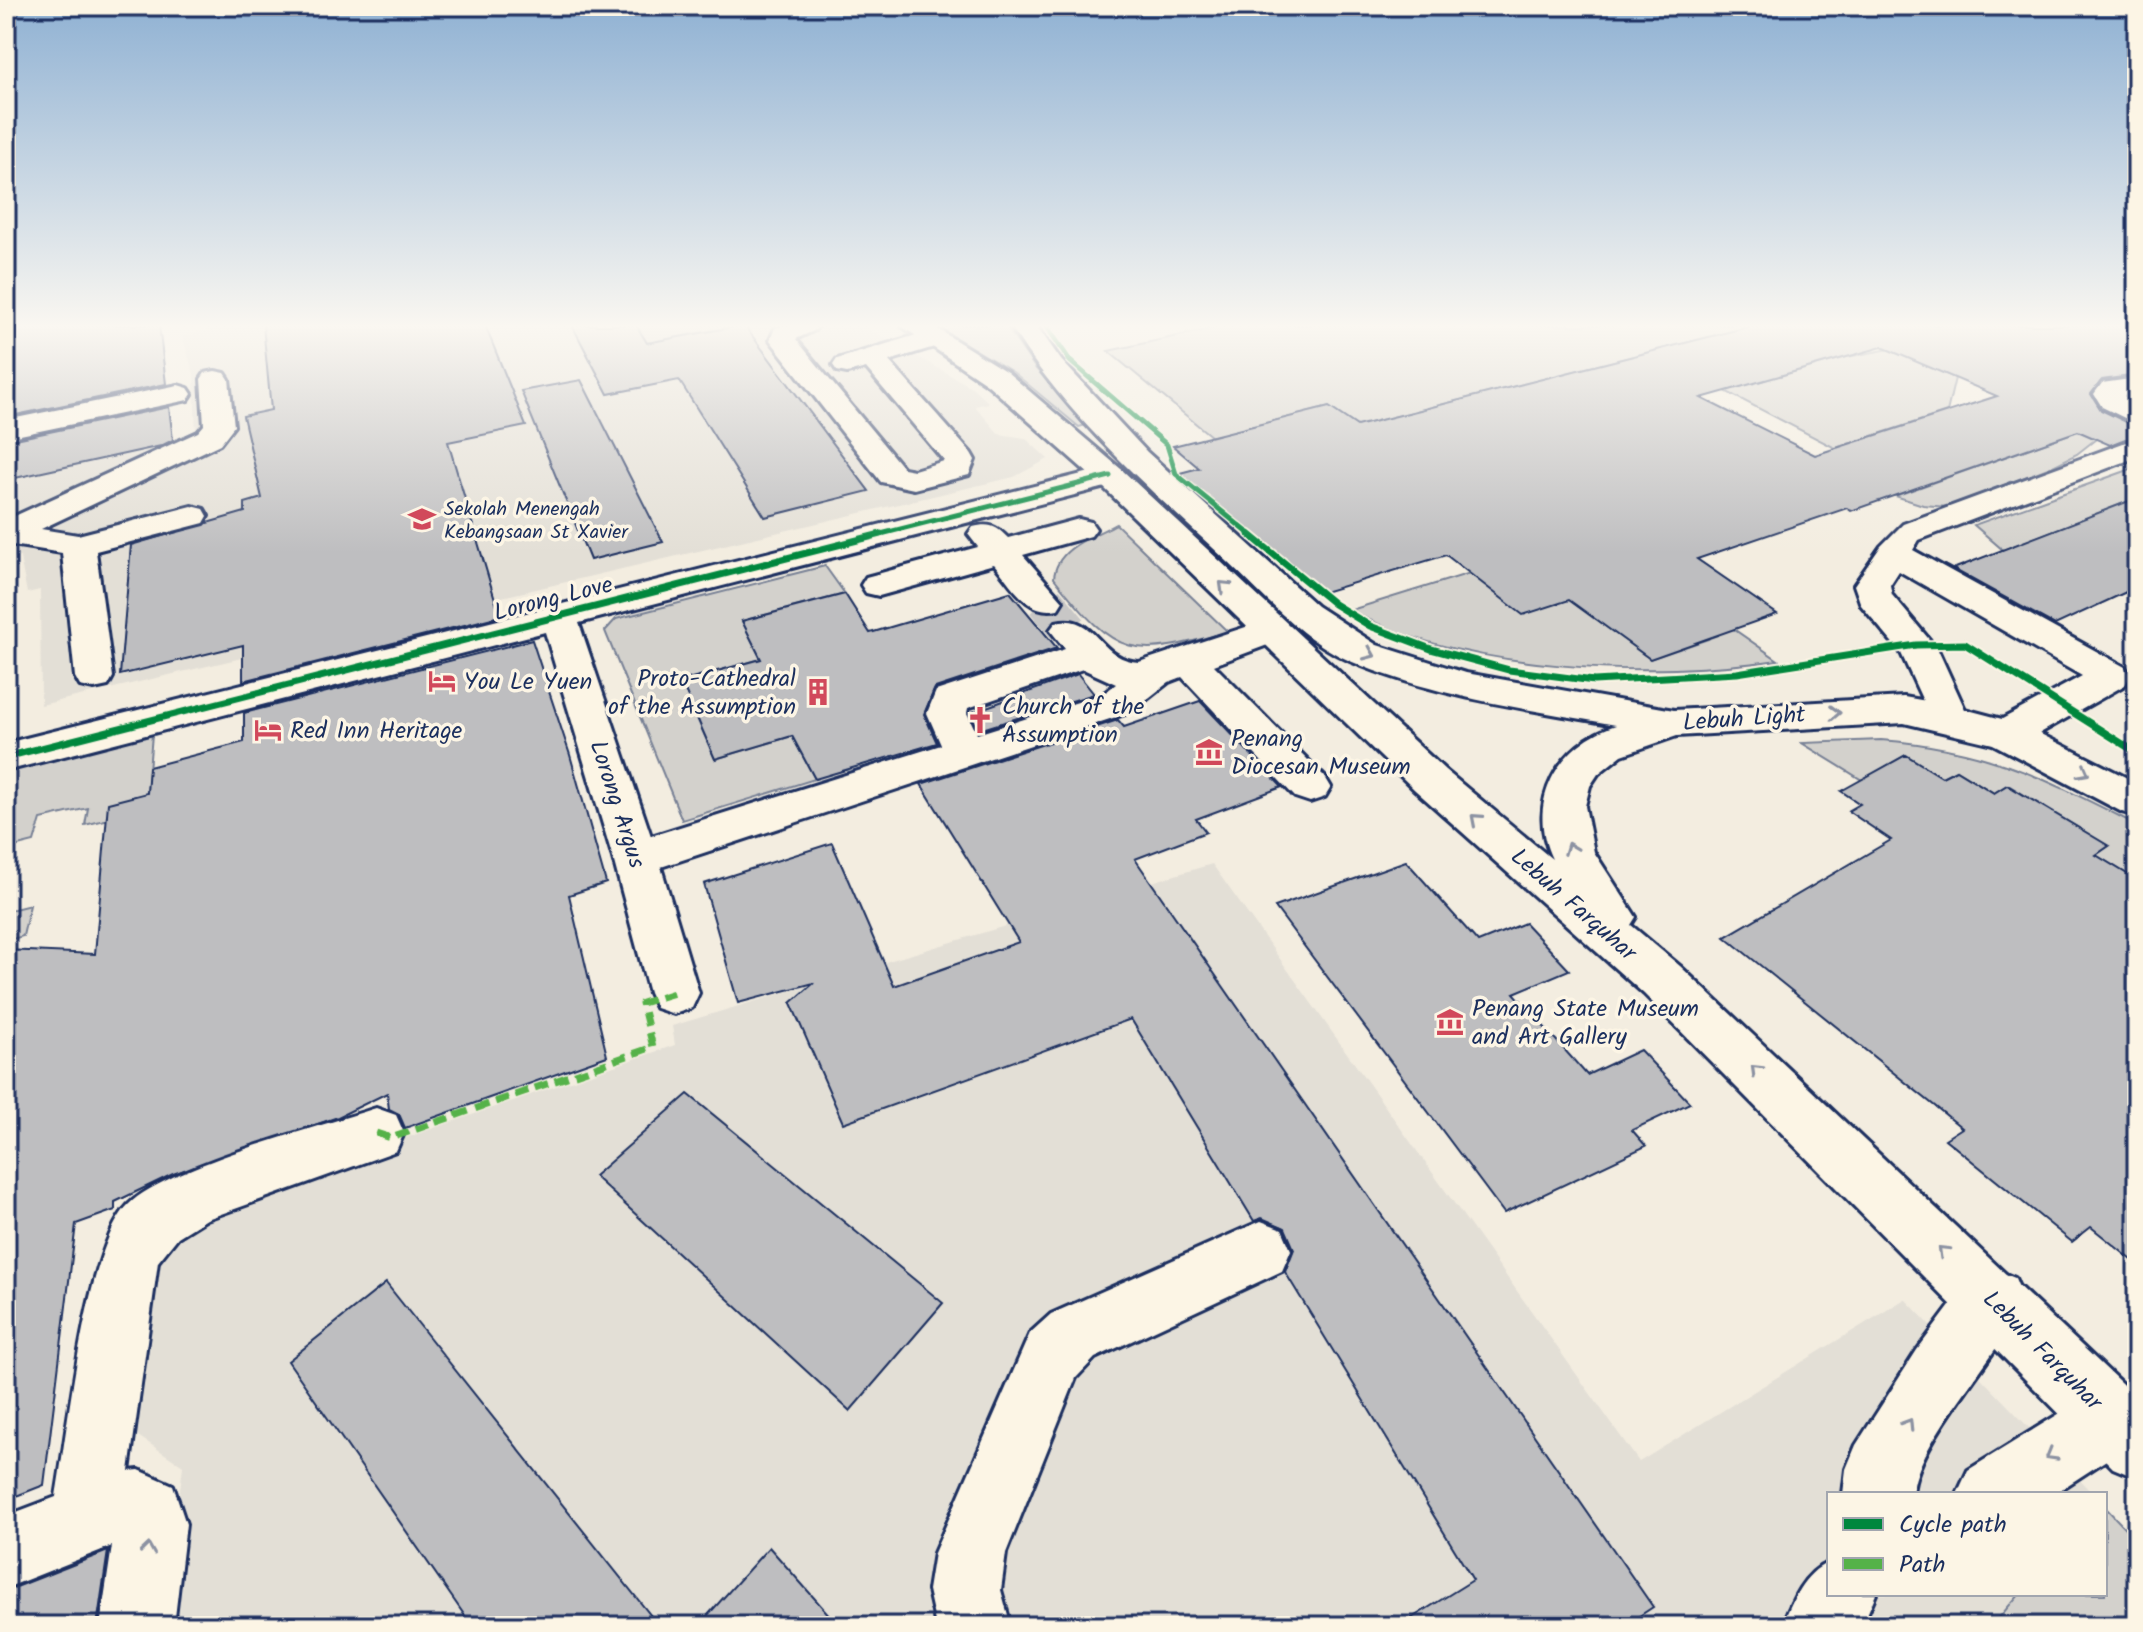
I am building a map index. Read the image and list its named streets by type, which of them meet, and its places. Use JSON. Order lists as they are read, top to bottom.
{
  "streets": {
    "main road": [
      "Lorong Love",
      "Lebuh Light",
      "Lorong Argus",
      "Lebuh Farquhar"
    ]
  },
  "crossings": [
    ["Lorong Love", "Lorong Argus"],
    ["Lorong Love", "Lebuh Farquhar"],
    ["Lebuh Light", "Lebuh Farquhar"]
  ],
  "one_way": ["Lebuh Light"],
  "places": {
    "school or university": ["Sekolah Menengah Kebangsaan St Xavier"],
    "hotel": ["You Le Yuen", "Red Inn Heritage"],
    "building": ["Proto-Cathedral of the Assumption"],
    "church": ["Church of the Assumption"],
    "museum": ["Penang Diocesan Museum", "Penang State Museum and Art Gallery"]
  },
  "legend": ["Cycle path", "Path"]
}
